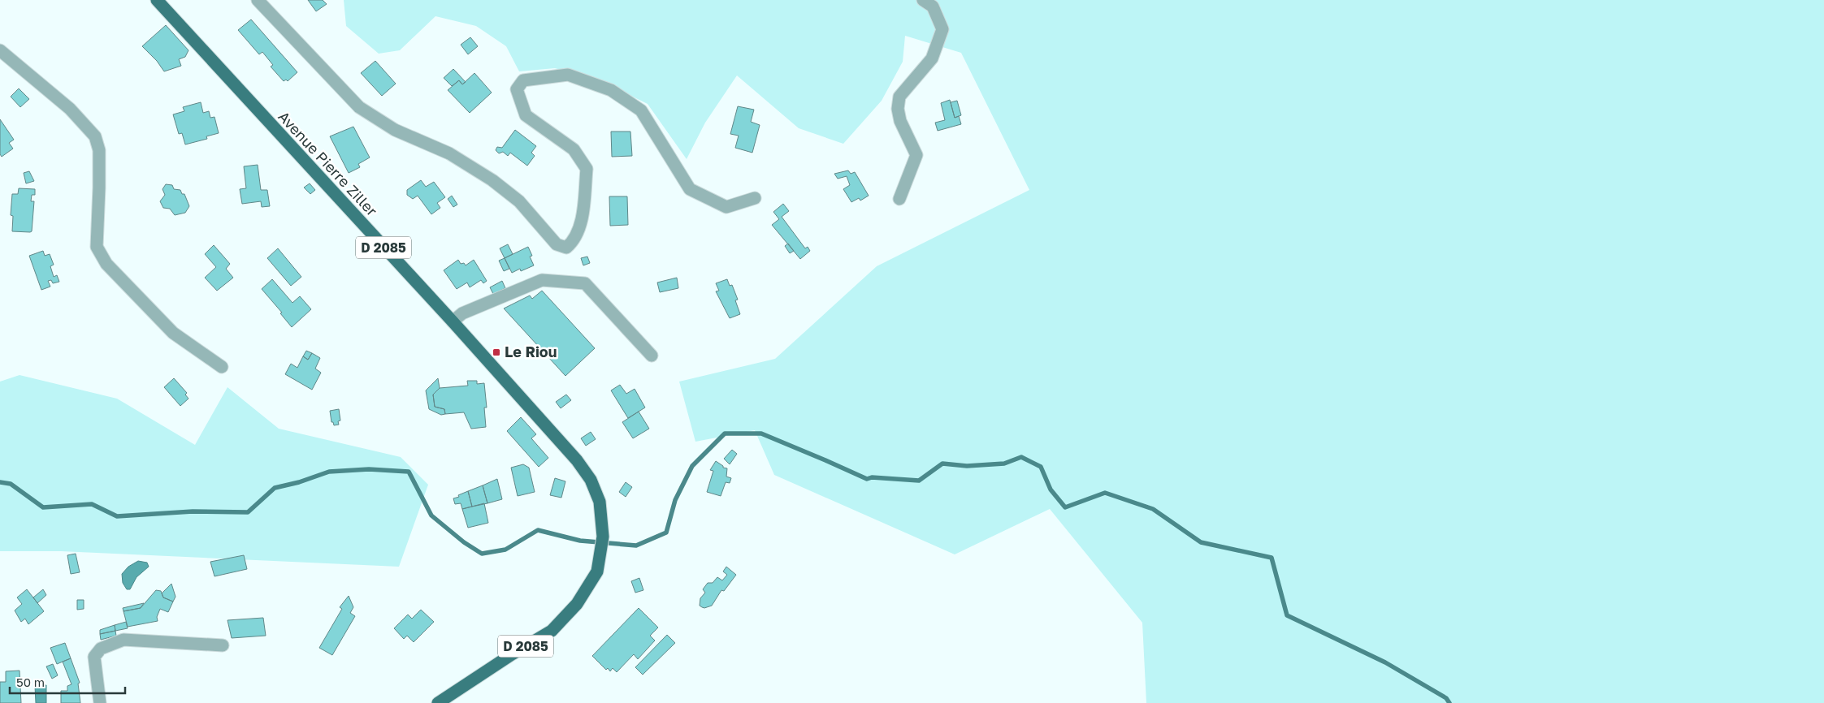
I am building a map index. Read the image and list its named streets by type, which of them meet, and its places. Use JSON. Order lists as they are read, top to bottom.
{
  "streets": {
    "main road": ["Avenue Pierre Ziller", "D 2085"]
  },
  "places": {
    "transit": ["Le Riou"]
  },
  "scale_bar": "50 m"
}
